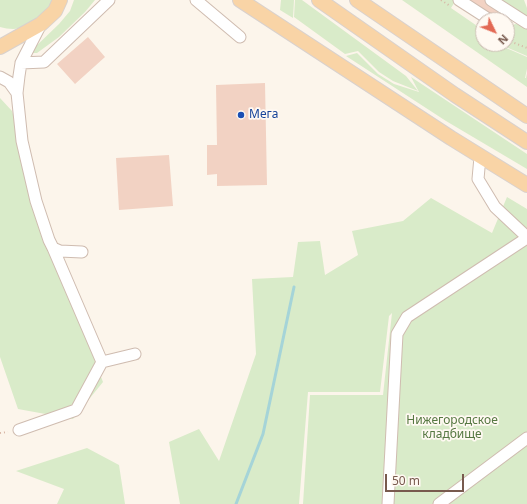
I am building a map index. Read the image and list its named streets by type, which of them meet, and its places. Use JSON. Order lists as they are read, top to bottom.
{
  "parks": ["Нижегородское кладбище"],
  "places": ["Мега"],
  "scale_bar": "50 m",
  "north": "bottom right"
}
